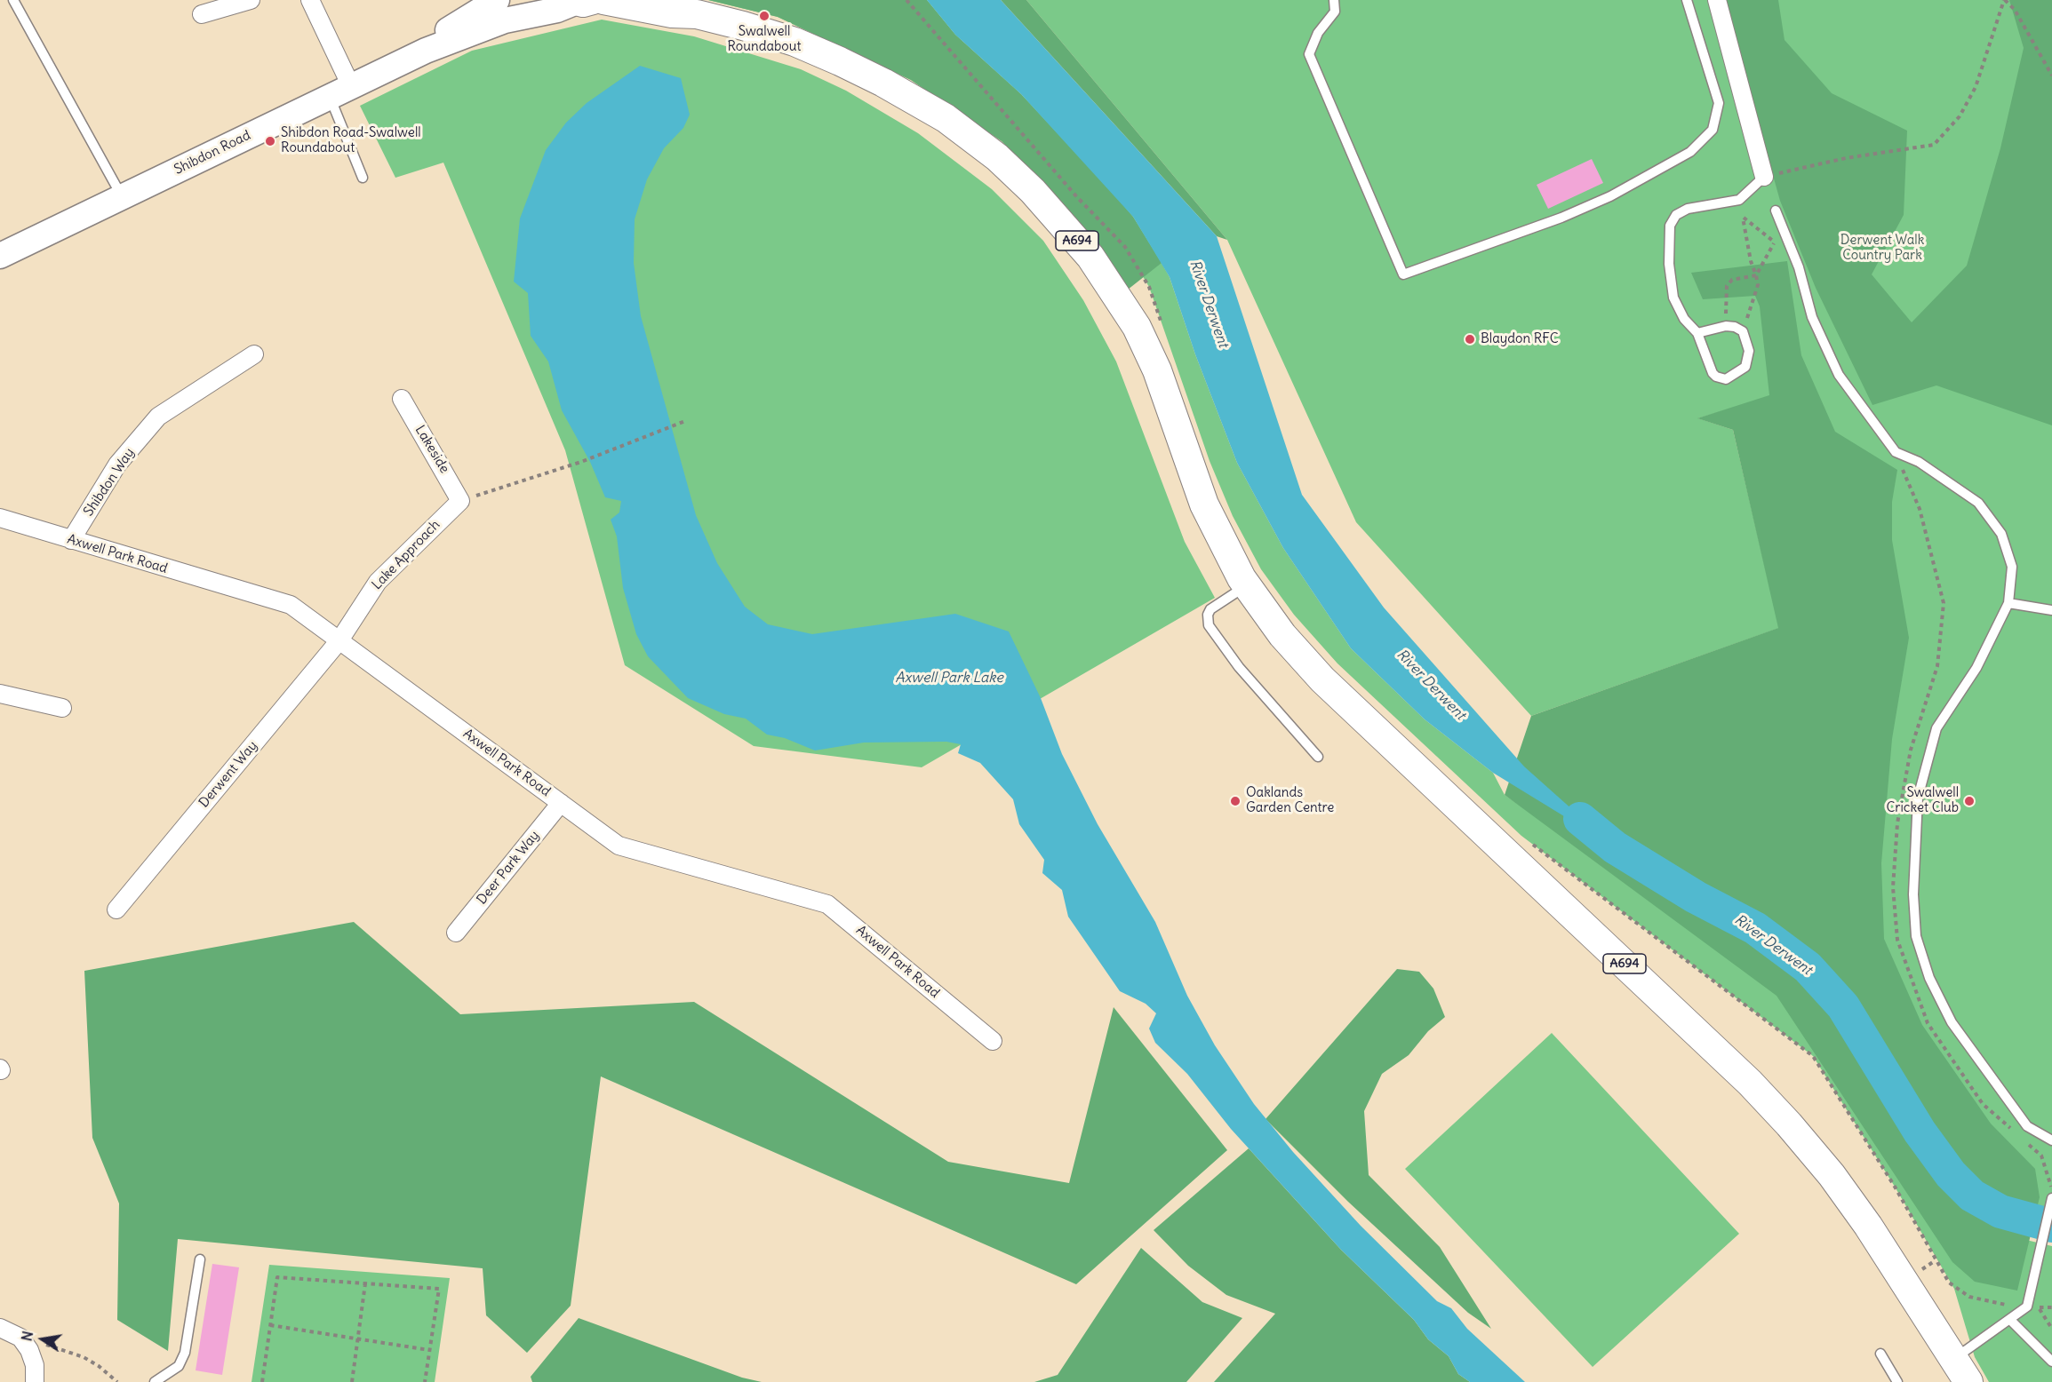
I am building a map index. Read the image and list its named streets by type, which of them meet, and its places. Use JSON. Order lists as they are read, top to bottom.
{
  "streets": {
    "main road": ["Shibdon Road", "A694"],
    "street": [
      "Lakeside",
      "Shibdon Way",
      "Axwell Park Road",
      "Lake Approach",
      "Derwent Way",
      "Deer Park Way"
    ]
  },
  "crossings": [
    ["Shibdon Road", "A694"],
    ["Lakeside", "Lake Approach"],
    ["Shibdon Way", "Axwell Park Road"],
    ["Axwell Park Road", "Lake Approach"],
    ["Axwell Park Road", "Derwent Way"],
    ["Axwell Park Road", "Deer Park Way"],
    ["Lake Approach", "Derwent Way"]
  ],
  "water": ["River Derwent", "Axwell Park Lake"],
  "parks": ["Derwent Walk Country Park"],
  "places": [
    "Swalwell Roundabout",
    "Shibdon Road-Swalwell Roundabout",
    "Blaydon RFC",
    "Oaklands Garden Centre",
    "Swalwell Cricket Club"
  ],
  "north": "left"
}
